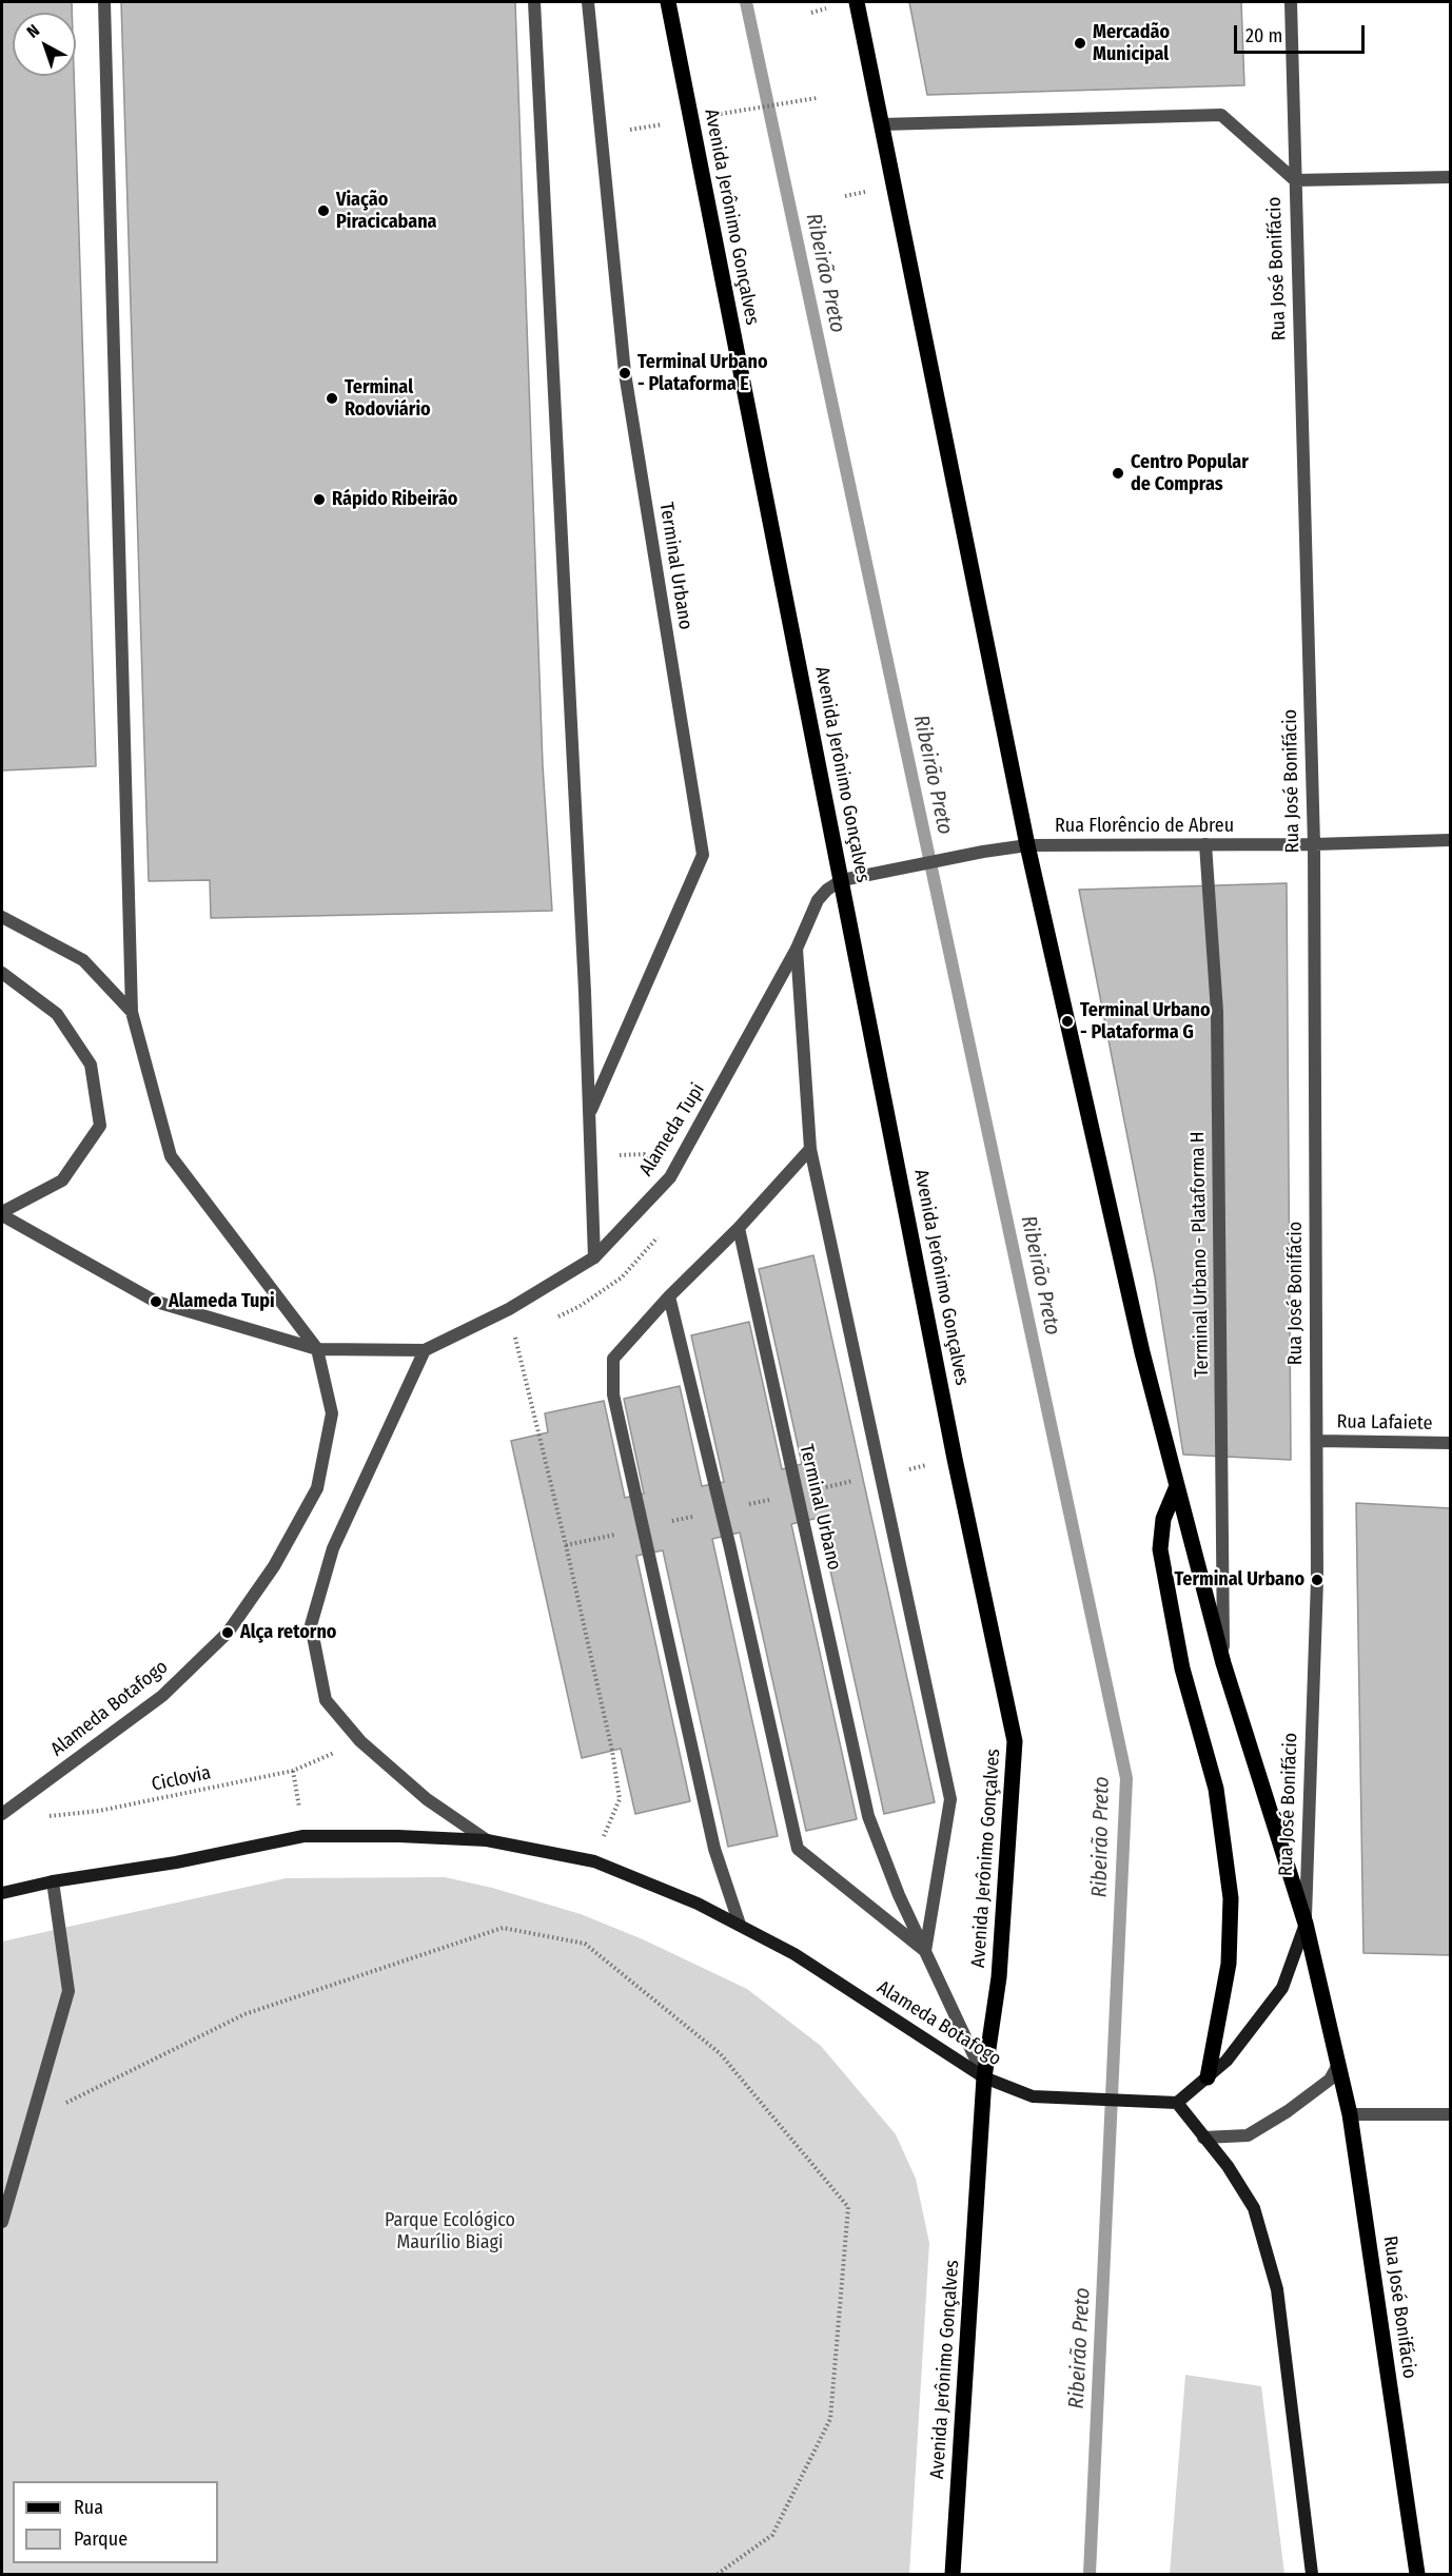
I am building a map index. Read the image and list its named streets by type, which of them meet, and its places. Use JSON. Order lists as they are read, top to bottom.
{
  "streets": {
    "main road": ["Avenida Jerônimo Gonçalves", "Rua José Bonifácio", "Alameda Botafogo"],
    "street": [
      "Terminal Urbano",
      "Rua Florêncio de Abreu",
      "Alameda Tupi",
      "Terminal Urbano - Plataforma H",
      "Rua Lafaiete"
    ],
    "path": ["Ciclovia"]
  },
  "crossings": [
    ["Avenida Jerônimo Gonçalves", "Terminal Urbano"],
    ["Avenida Jerônimo Gonçalves", "Rua Florêncio de Abreu"],
    ["Avenida Jerônimo Gonçalves", "Alameda Tupi"],
    ["Avenida Jerônimo Gonçalves", "Alameda Botafogo"],
    ["Rua José Bonifácio", "Rua Florêncio de Abreu"],
    ["Rua José Bonifácio", "Rua Lafaiete"],
    ["Terminal Urbano", "Alameda Botafogo"],
    ["Rua Florêncio de Abreu", "Alameda Tupi"],
    ["Rua Florêncio de Abreu", "Terminal Urbano - Plataforma H"],
    ["Alameda Tupi", "Alameda Botafogo"],
    ["Alameda Botafogo", "Ciclovia"]
  ],
  "water": ["Ribeirão Preto"],
  "parks": ["Parque Ecológico Maurílio Biagi"],
  "places": [
    "Mercadão Municipal",
    "Viação Piracicabana",
    "Terminal Urbano - Plataforma E",
    "Terminal Rodoviário",
    "Centro Popular de Compras",
    "Rápido Ribeirão",
    "Terminal Urbano - Plataforma G",
    "Alameda Tupi",
    "Terminal Urbano",
    "Alça retorno"
  ],
  "legend": ["Rua", "Parque"],
  "scale_bar": "20 m",
  "north": "top left"
}
